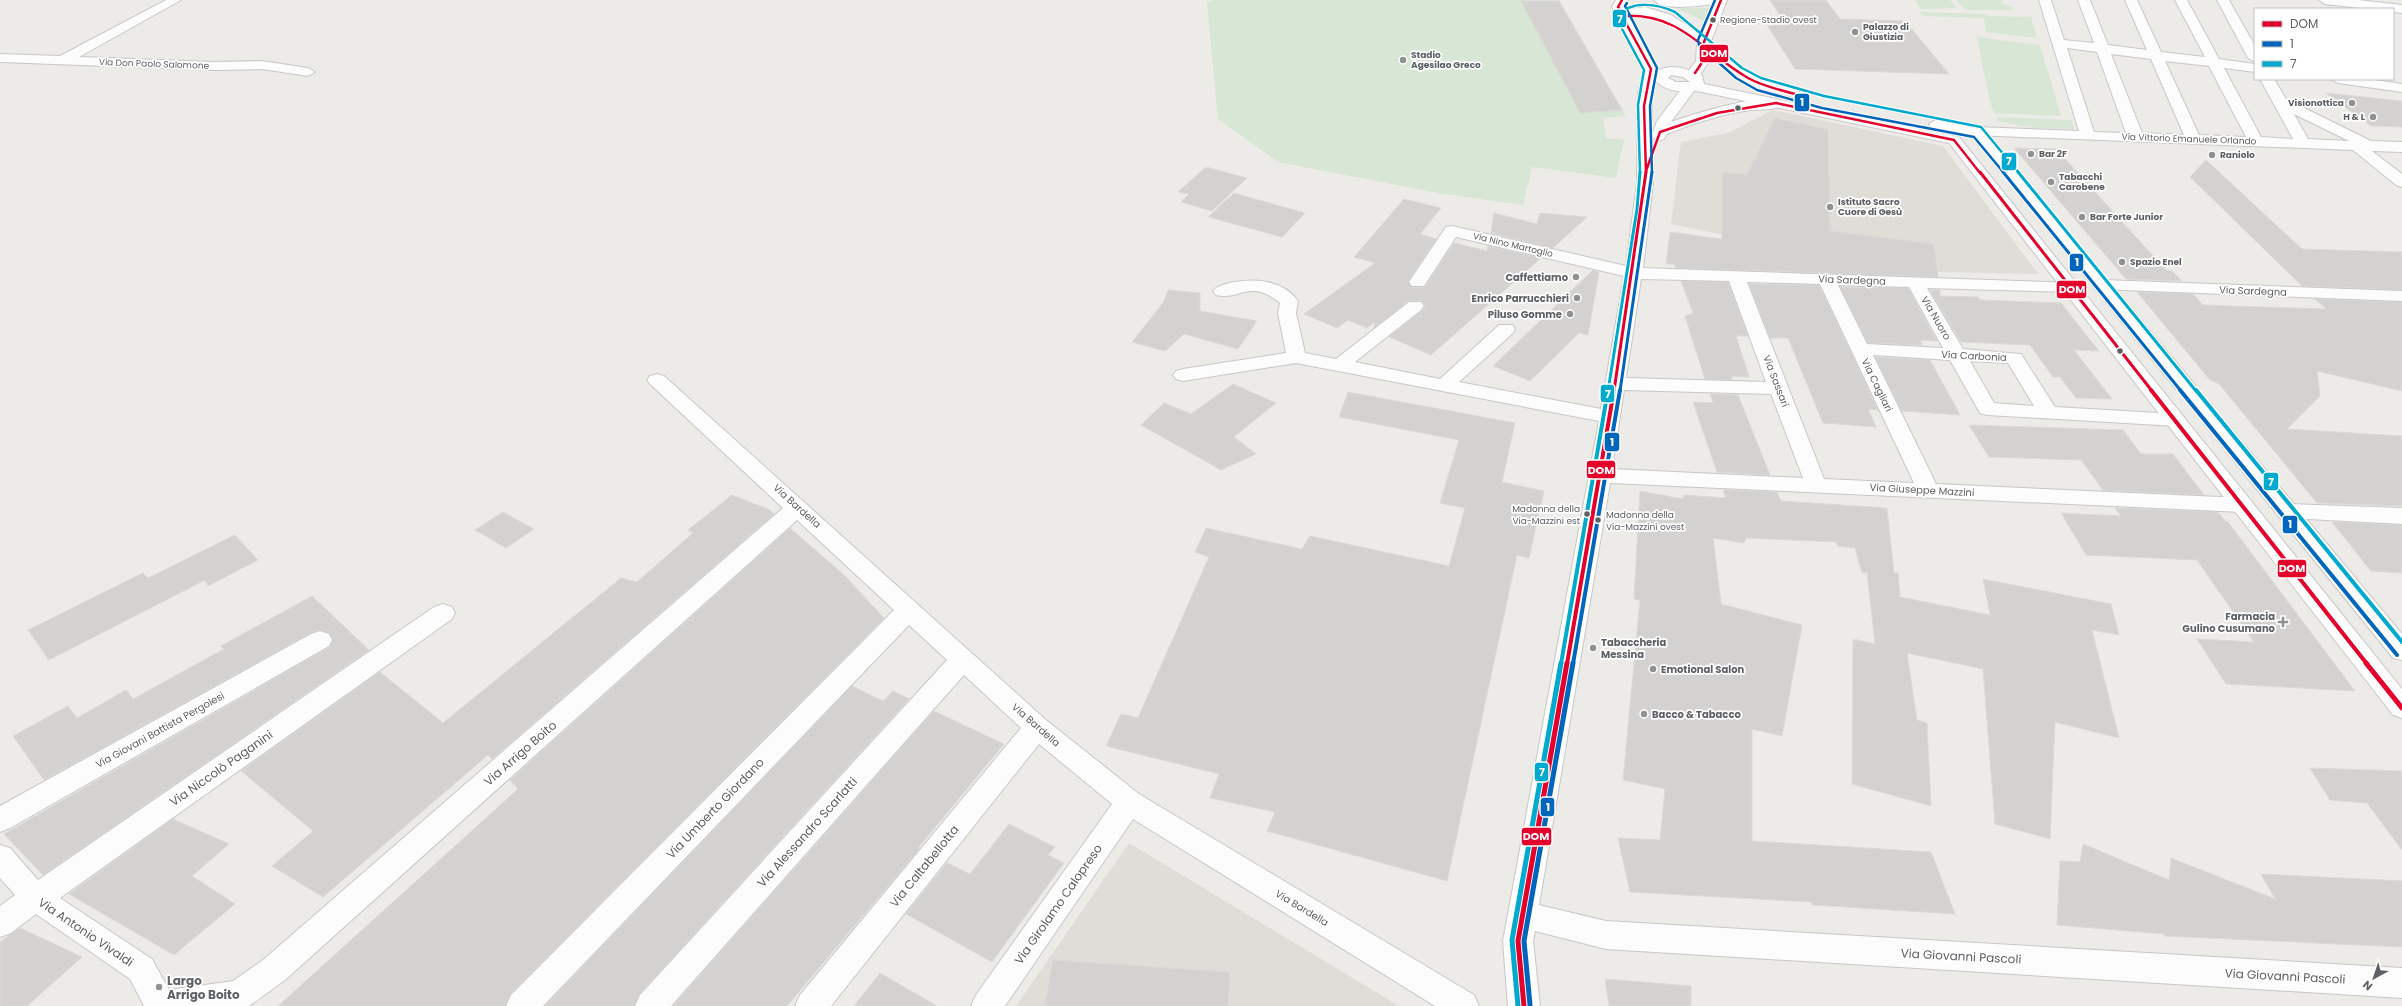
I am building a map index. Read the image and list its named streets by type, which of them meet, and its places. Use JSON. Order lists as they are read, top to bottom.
{
  "streets": {
    "street": [
      "Via Don Paolo Salomone",
      "Via Vittorio Emanuele Orlando",
      "Via Nino Martoglio",
      "Via Sardegna",
      "Via Nuoro",
      "Via Carbonia",
      "Via Sassari",
      "Via Cagliari",
      "Via Giuseppe Mazzini",
      "Via Bardella",
      "Via Giovani Battista Pergolesi",
      "Via Arrigo Boito",
      "Via Niccolò Paganini",
      "Via Umberto Giordano",
      "Via Alessandro Scarlatti",
      "Via Caltabellotta",
      "Via Girolamo Calopreso",
      "Via Antonio Vivaldi",
      "Via Giovanni Pascoli"
    ]
  },
  "crossings": [
    ["Via Nino Martoglio", "Via Sardegna"],
    ["Via Sardegna", "Via Nuoro"],
    ["Via Sardegna", "Via Sassari"],
    ["Via Sardegna", "Via Cagliari"],
    ["Via Nuoro", "Via Carbonia"],
    ["Via Carbonia", "Via Cagliari"],
    ["Via Sassari", "Via Giuseppe Mazzini"],
    ["Via Cagliari", "Via Giuseppe Mazzini"],
    ["Via Bardella", "Via Arrigo Boito"],
    ["Via Bardella", "Via Umberto Giordano"],
    ["Via Bardella", "Via Alessandro Scarlatti"],
    ["Via Bardella", "Via Caltabellotta"],
    ["Via Bardella", "Via Girolamo Calopreso"],
    ["Via Niccolò Paganini", "Via Antonio Vivaldi"]
  ],
  "places": {
    "other": [
      "Regione-Stadio ovest",
      "Palazzo di Giustizia",
      "Stadio Agesilao Greco",
      "Visionottica",
      "H & L",
      "Bar 2F",
      "Raniolo",
      "Tabacchi Carobene",
      "Istituto Sacro Cuore di Gesù",
      "Bar Forte Junior",
      "Spazio Enel",
      "Caffettiamo",
      "Enrico Parrucchieri",
      "Piluso Gomme",
      "Madonna della Via-Mazzini est",
      "Madonna della Via-Mazzini ovest",
      "Tabaccheria Messina",
      "Emotional Salon",
      "Bacco & Tabacco",
      "Largo Arrigo Boito"
    ],
    "health": ["Farmacia Gulino Cusumano"]
  },
  "lines": ["transit line DOM", "transit line 1", "transit line 7"],
  "legend": ["DOM", "1", "7"],
  "north": "bottom left"
}
